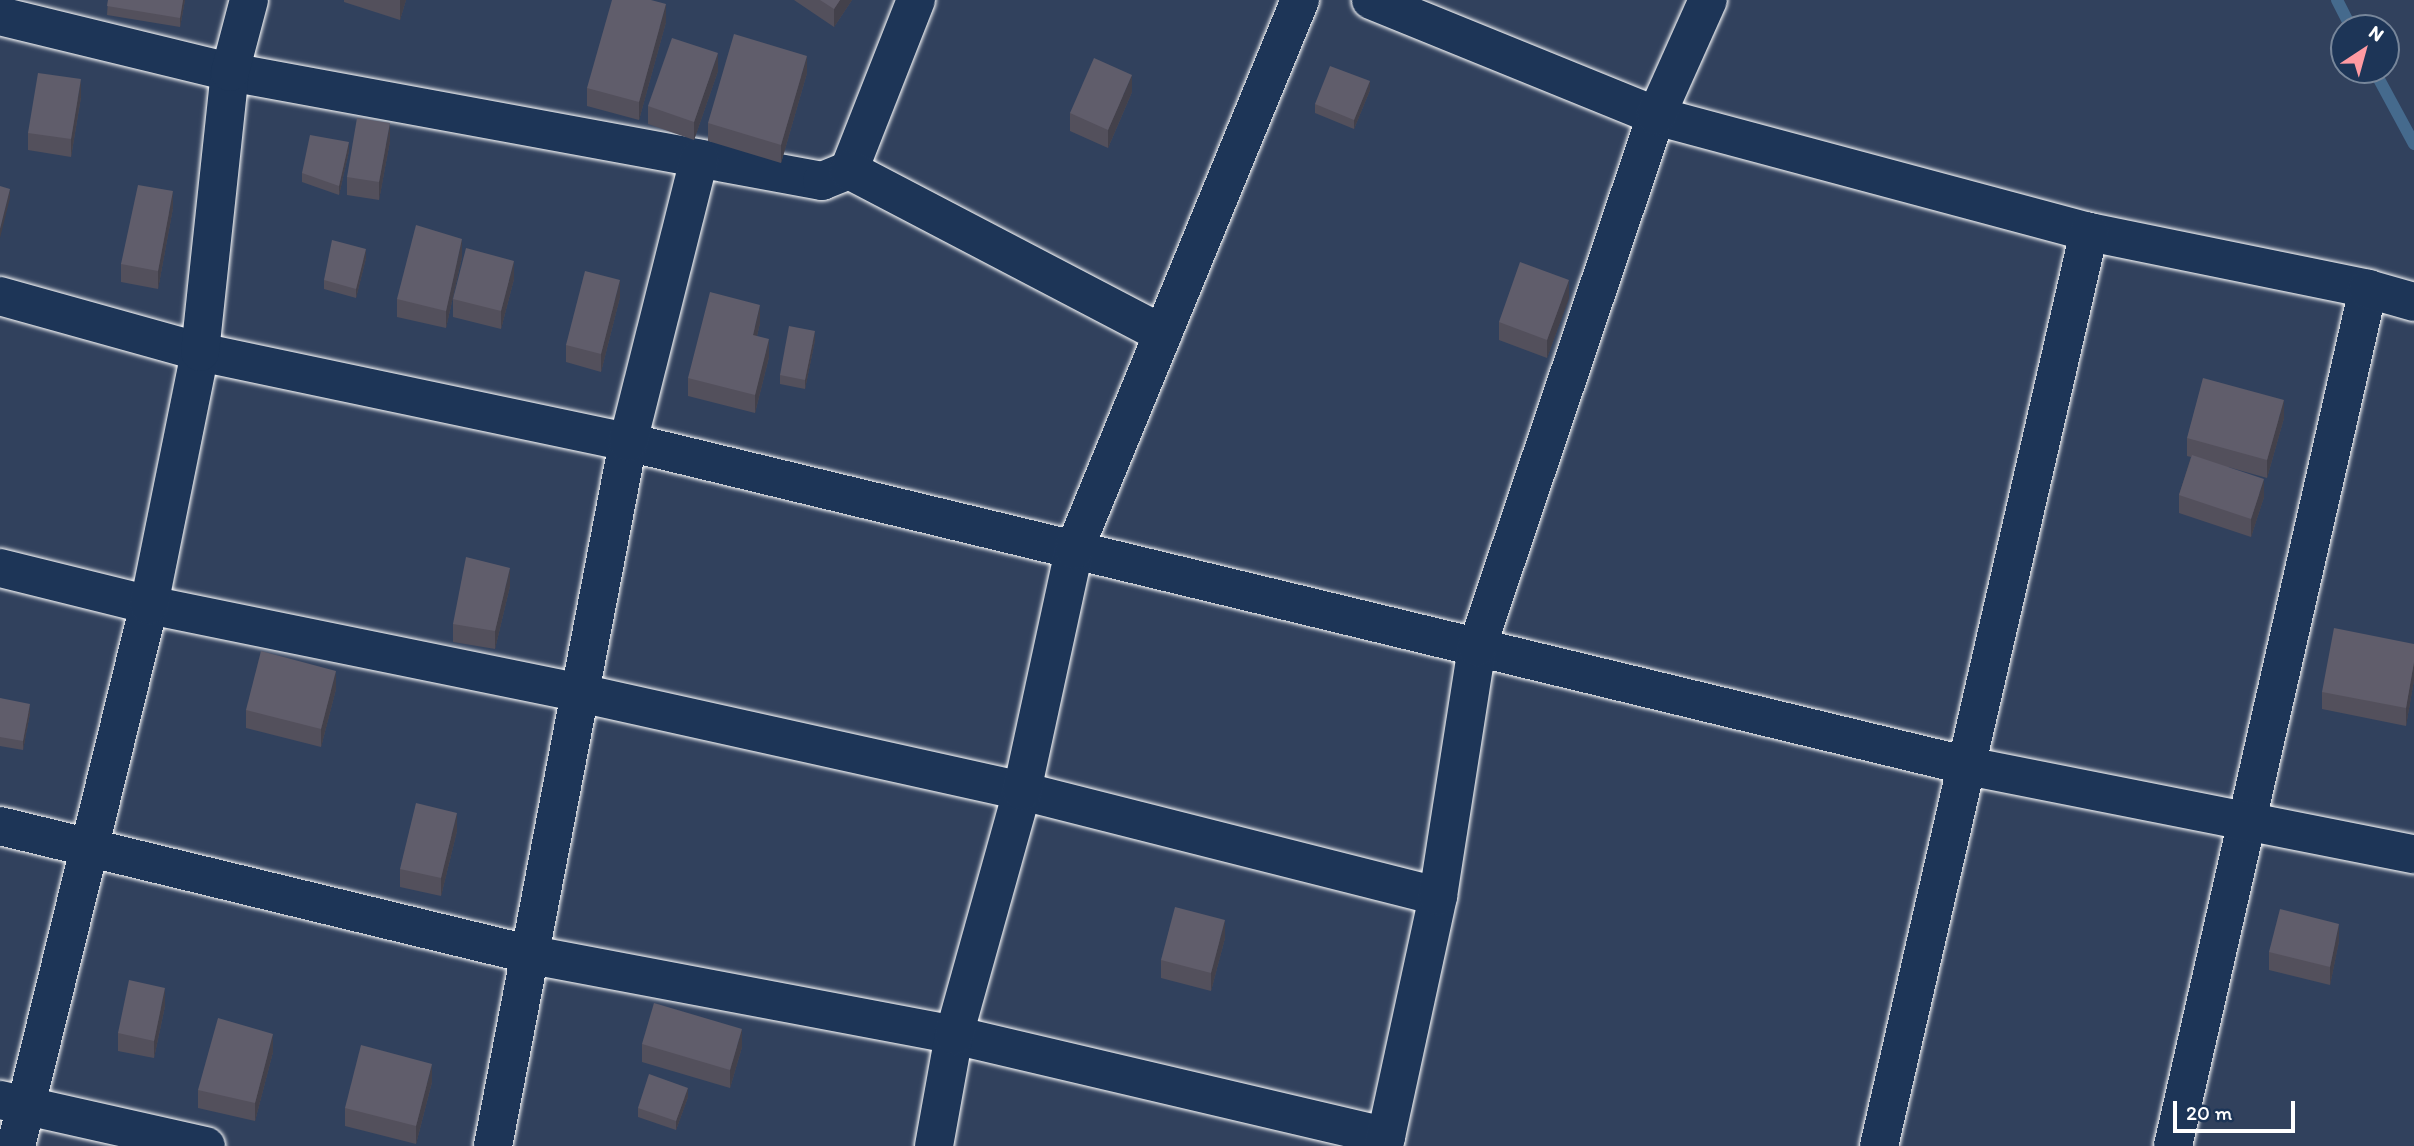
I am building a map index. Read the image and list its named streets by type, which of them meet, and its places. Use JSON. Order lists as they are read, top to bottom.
{
  "scale_bar": "20 m",
  "north": "top right"
}
